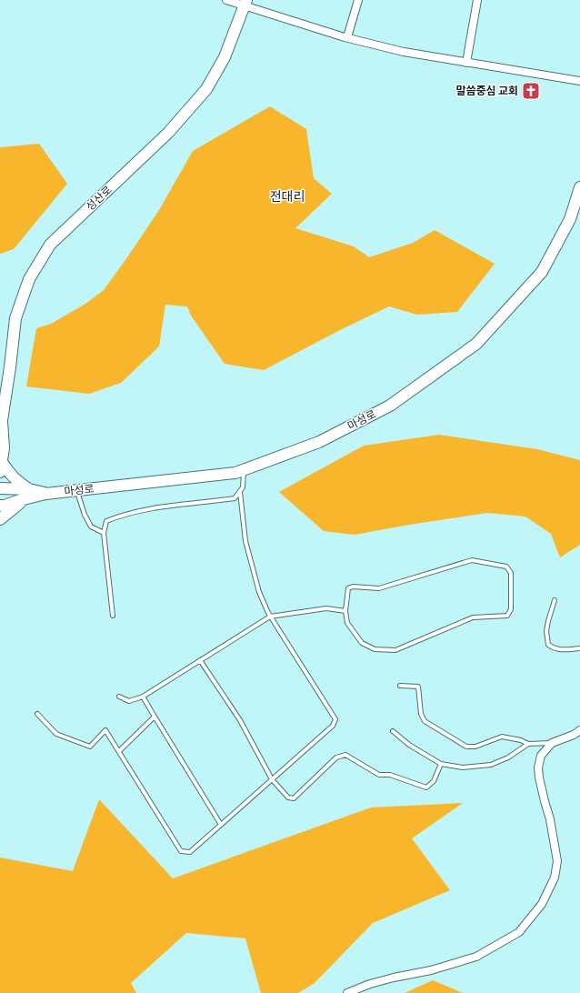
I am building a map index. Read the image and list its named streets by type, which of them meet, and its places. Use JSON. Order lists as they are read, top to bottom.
{
  "streets": {
    "main road": ["성산로", "마성로"]
  },
  "districts": ["전대리"],
  "places": {
    "church": ["말씀중심 교회"]
  }
}
